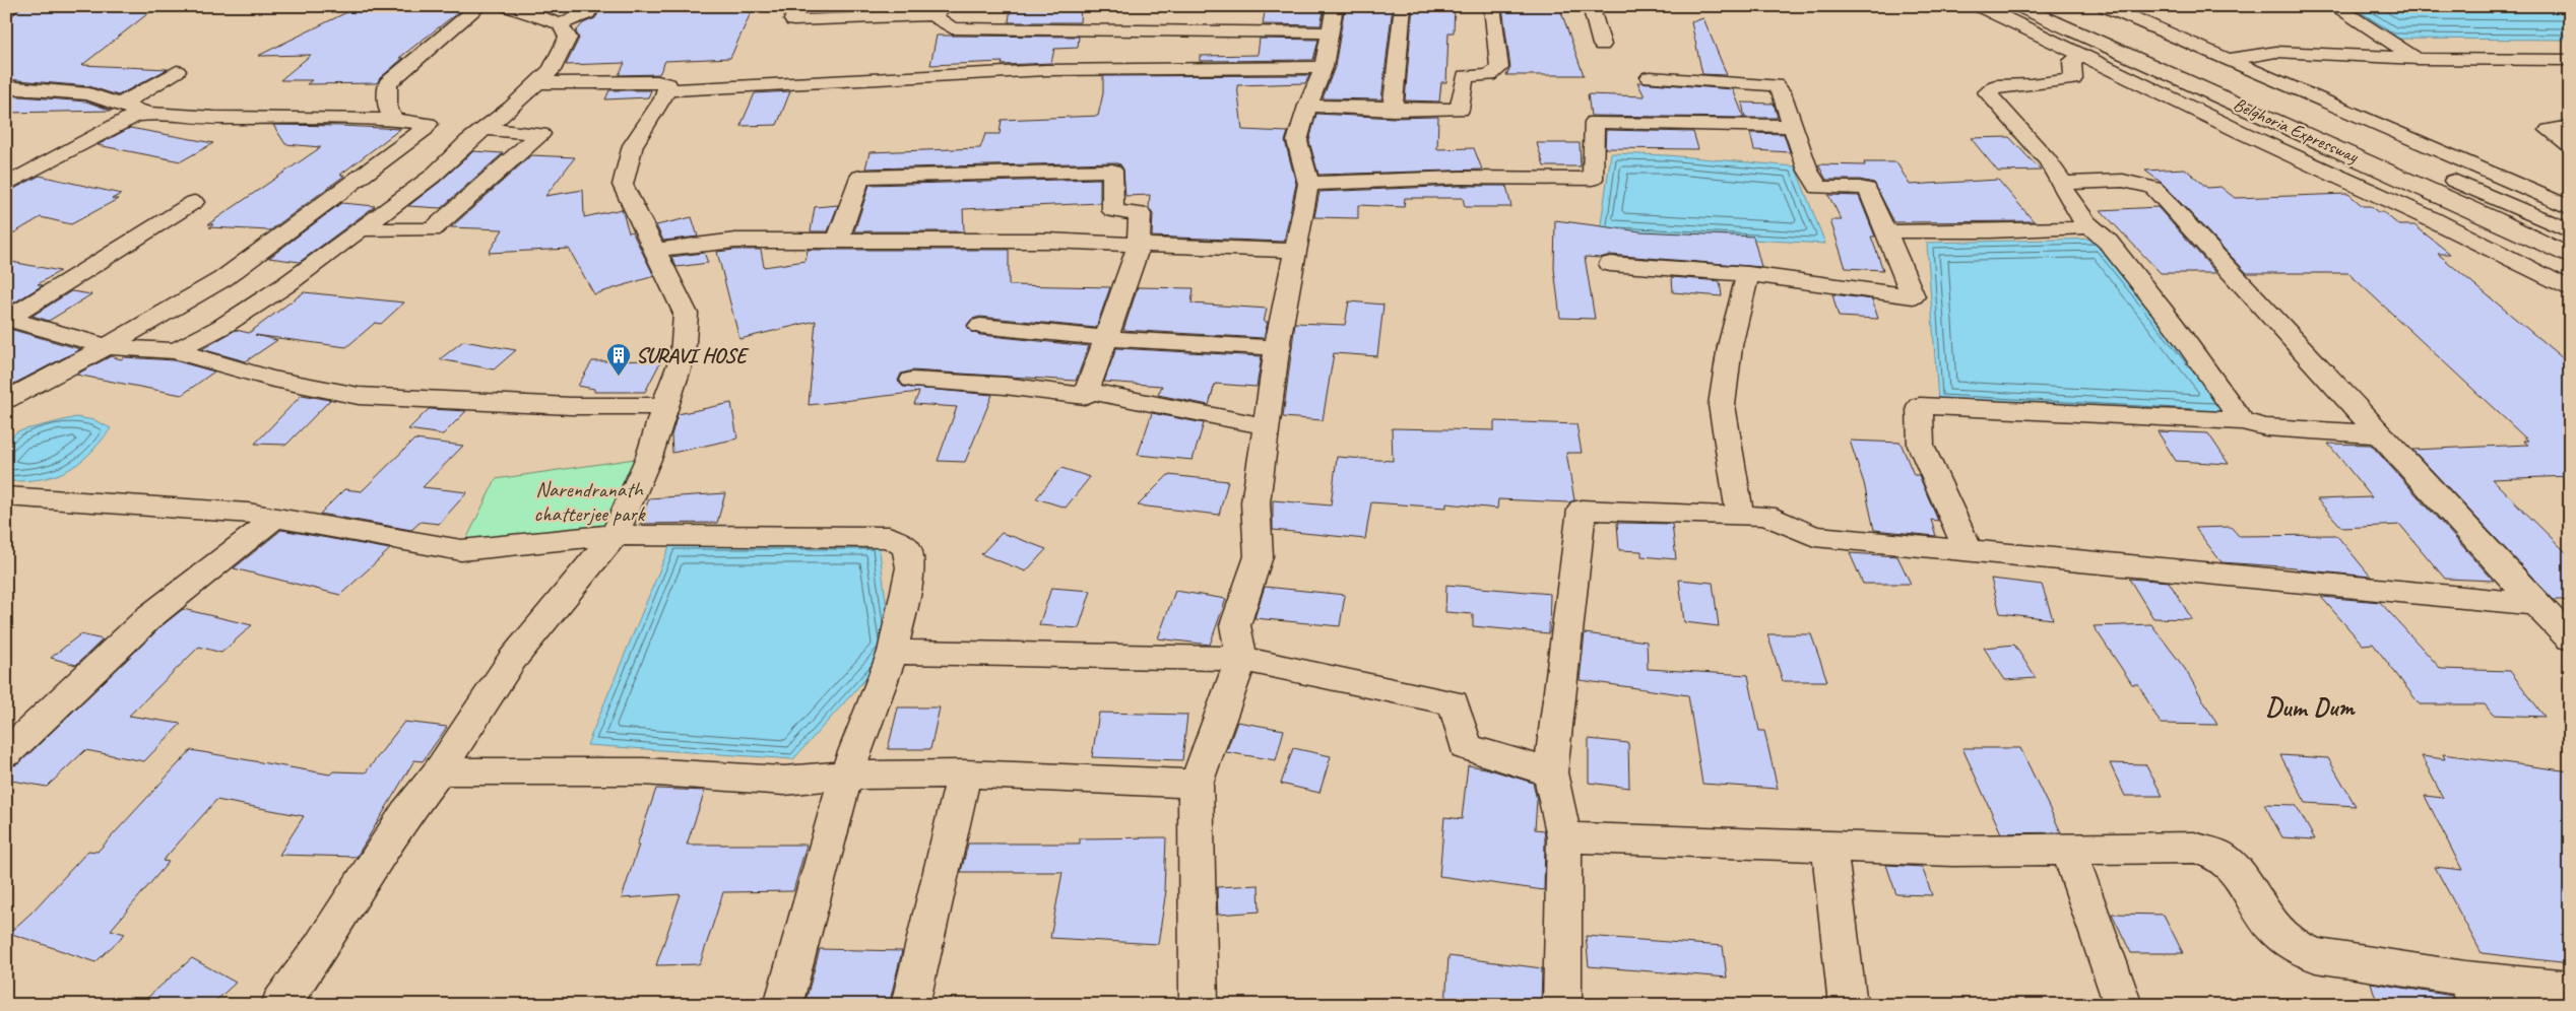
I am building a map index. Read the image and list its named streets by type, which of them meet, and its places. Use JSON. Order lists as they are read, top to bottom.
{
  "streets": {
    "main road": ["Belghoria Expressway"]
  },
  "districts": ["Dum Dum"],
  "parks": ["Narendranath chatterjee park"],
  "places": {
    "building": ["SURAVI HOSE"]
  }
}
